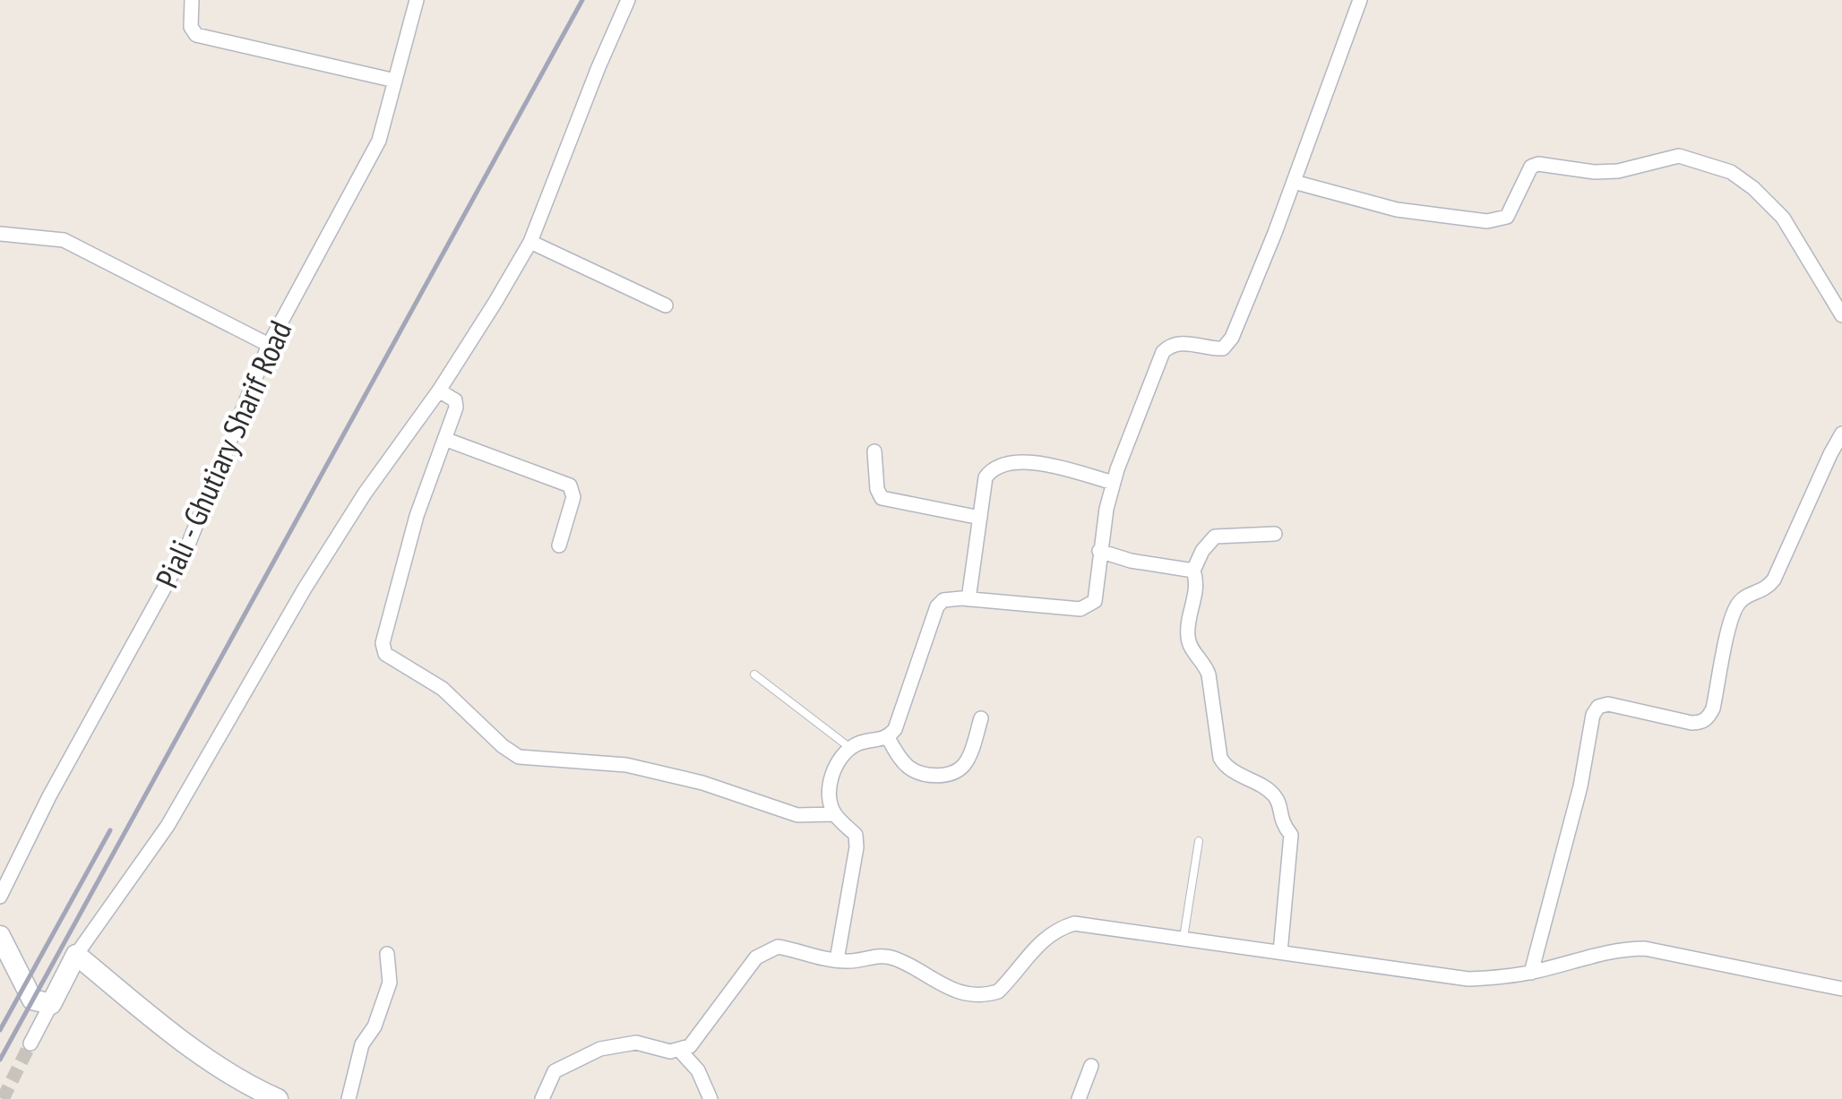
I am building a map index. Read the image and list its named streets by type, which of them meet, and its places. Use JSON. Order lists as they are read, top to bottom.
{
  "streets": {
    "street": ["Piali - Ghutiary Sharif Road"]
  }
}
